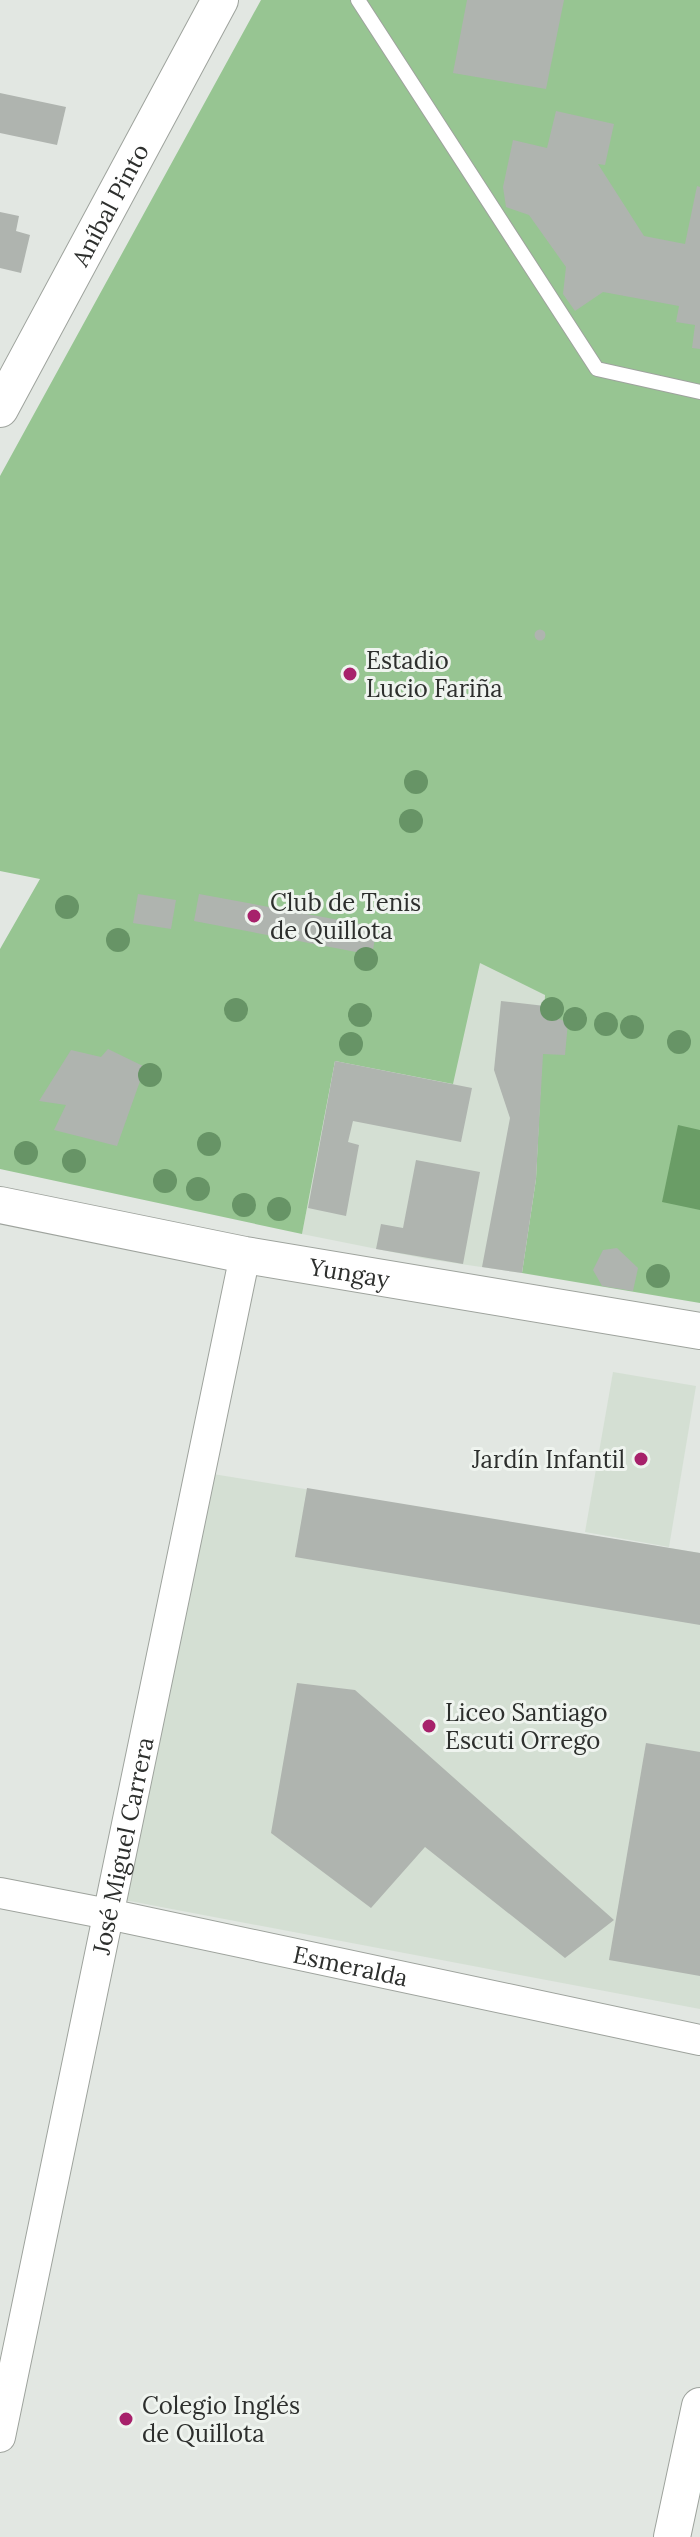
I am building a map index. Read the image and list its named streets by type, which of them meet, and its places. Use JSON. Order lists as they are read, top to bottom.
{
  "streets": {
    "street": [
      "Aníbal Pinto",
      "Yungay",
      "José Miguel Carrera",
      "Esmeralda"
    ]
  },
  "crossings": [
    ["Yungay", "José Miguel Carrera"],
    ["José Miguel Carrera", "Esmeralda"]
  ],
  "places": [
    "Estadio Lucio Fariña",
    "Club de Tenis de Quillota",
    "Jardín Infantil",
    "Liceo Santiago Escuti Orrego",
    "Colegio Inglés de Quillota"
  ]
}
